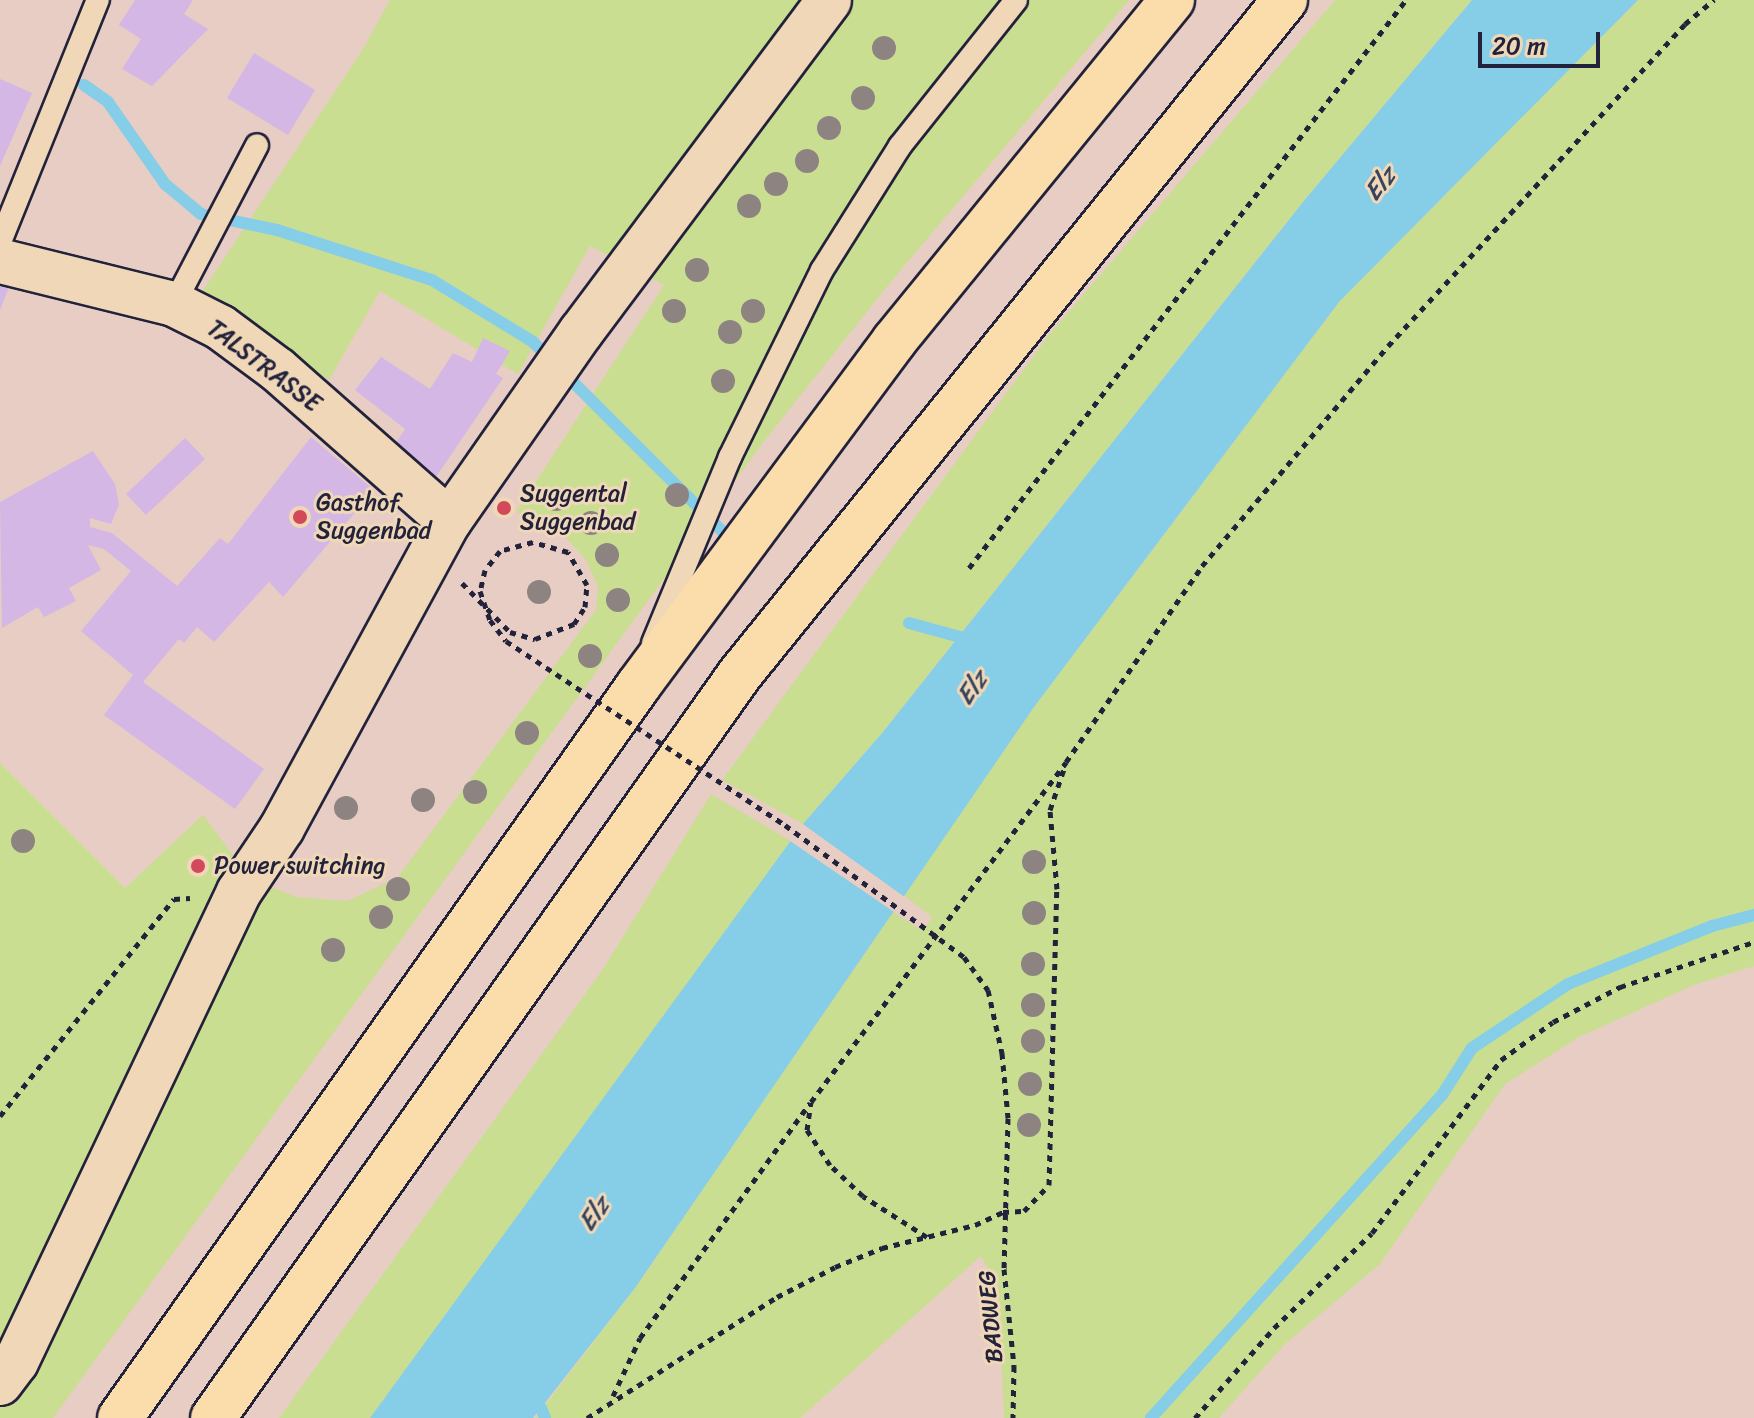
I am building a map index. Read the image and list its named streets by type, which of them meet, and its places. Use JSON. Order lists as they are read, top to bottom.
{
  "streets": {
    "street": ["TALSTRASSE"],
    "path": ["BADWEG"]
  },
  "crossings": [
    ["TALSTRASSE", "BADWEG"]
  ],
  "water": ["Elz"],
  "places": ["Suggental Suggenbad", "Gasthof Suggenbad", "Power switching"],
  "scale_bar": "20 m"
}
